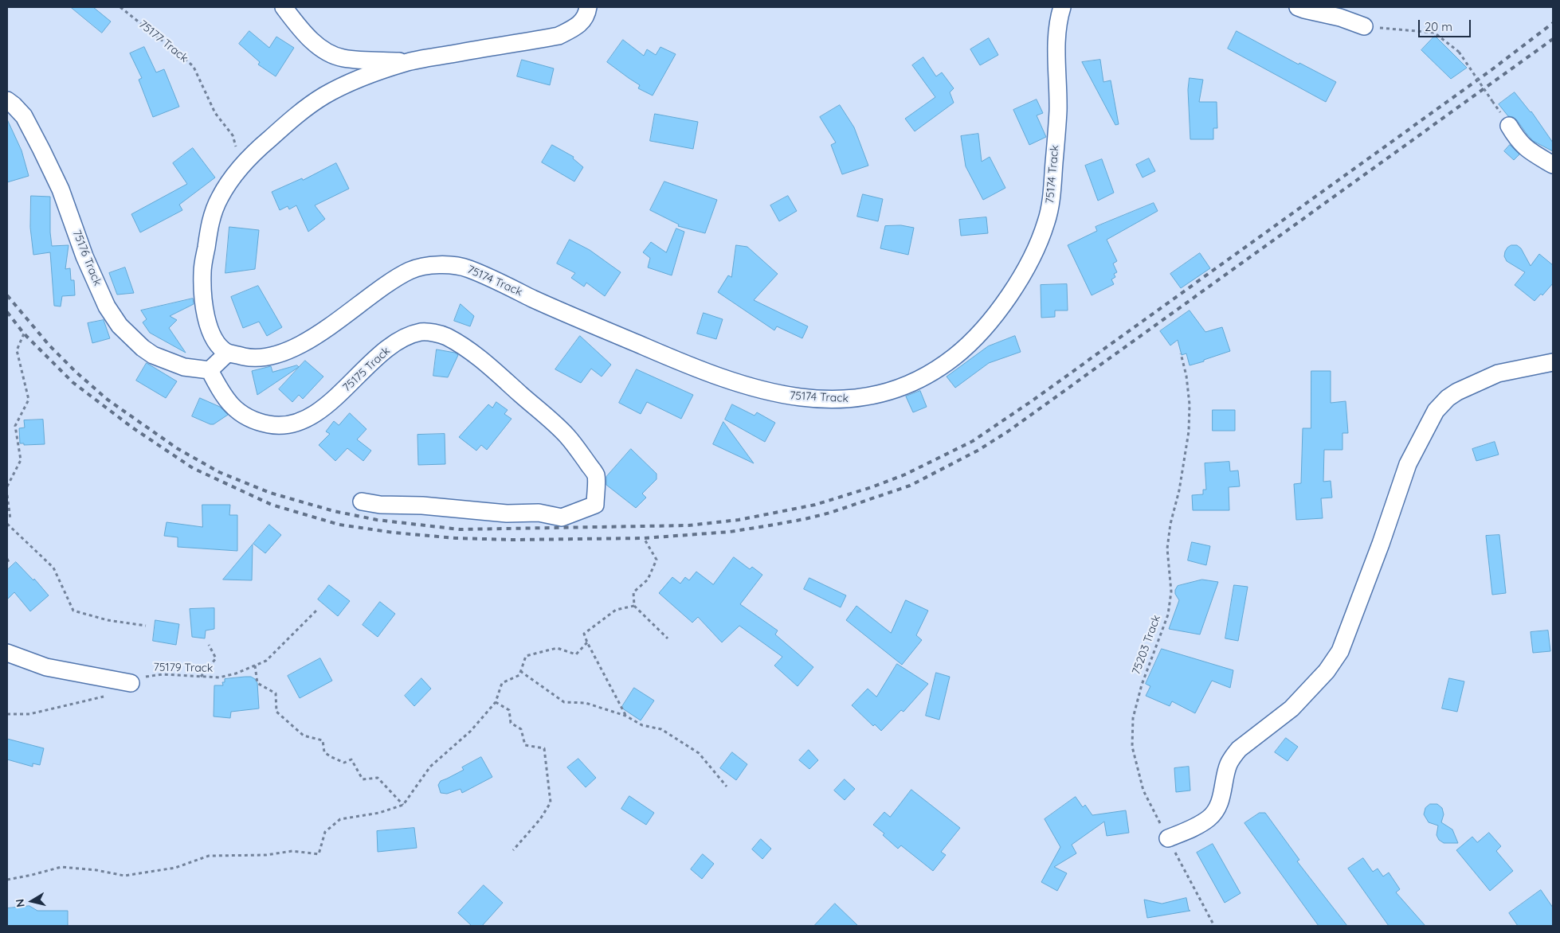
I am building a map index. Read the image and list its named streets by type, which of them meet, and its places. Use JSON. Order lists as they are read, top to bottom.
{
  "streets": {
    "street": ["75174 Track", "75176 Track", "75175 Track"],
    "path": ["75177 Track", "75203 Track", "75179 Track"]
  },
  "crossings": [
    ["75176 Track", "75175 Track"]
  ],
  "scale_bar": "20 m",
  "north": "left"
}
